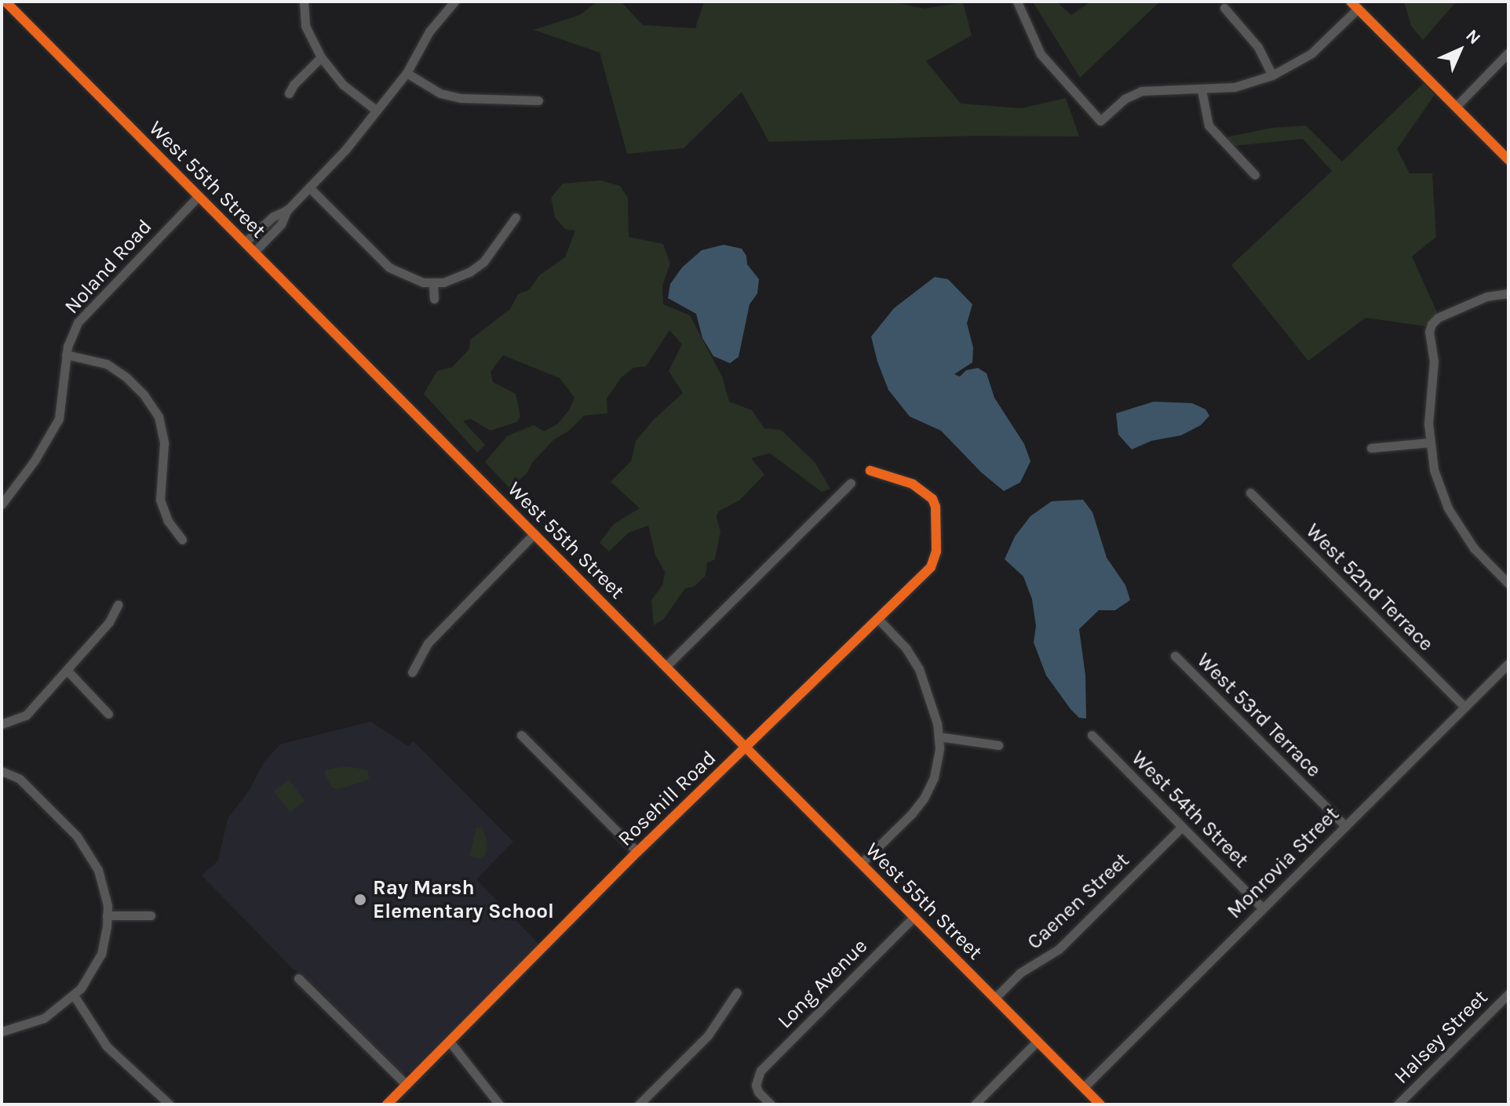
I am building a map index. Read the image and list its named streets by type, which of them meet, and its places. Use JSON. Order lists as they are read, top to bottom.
{
  "streets": {
    "street": [
      "West 55th Street",
      "Noland Road",
      "West 52nd Terrace",
      "West 53rd Terrace",
      "Rosehill Road",
      "West 54th Street",
      "Monrovia Street",
      "Caenen Street",
      "Long Avenue",
      "Halsey Street"
    ]
  },
  "crossings": [
    ["West 55th Street", "Noland Road"],
    ["West 55th Street", "Rosehill Road"],
    ["West 55th Street", "Monrovia Street"],
    ["West 55th Street", "Caenen Street"],
    ["West 55th Street", "Long Avenue"],
    ["West 52nd Terrace", "Monrovia Street"],
    ["West 53rd Terrace", "Monrovia Street"],
    ["West 54th Street", "Monrovia Street"],
    ["West 54th Street", "Caenen Street"]
  ],
  "places": ["Ray Marsh Elementary School"],
  "north": "top right"
}
